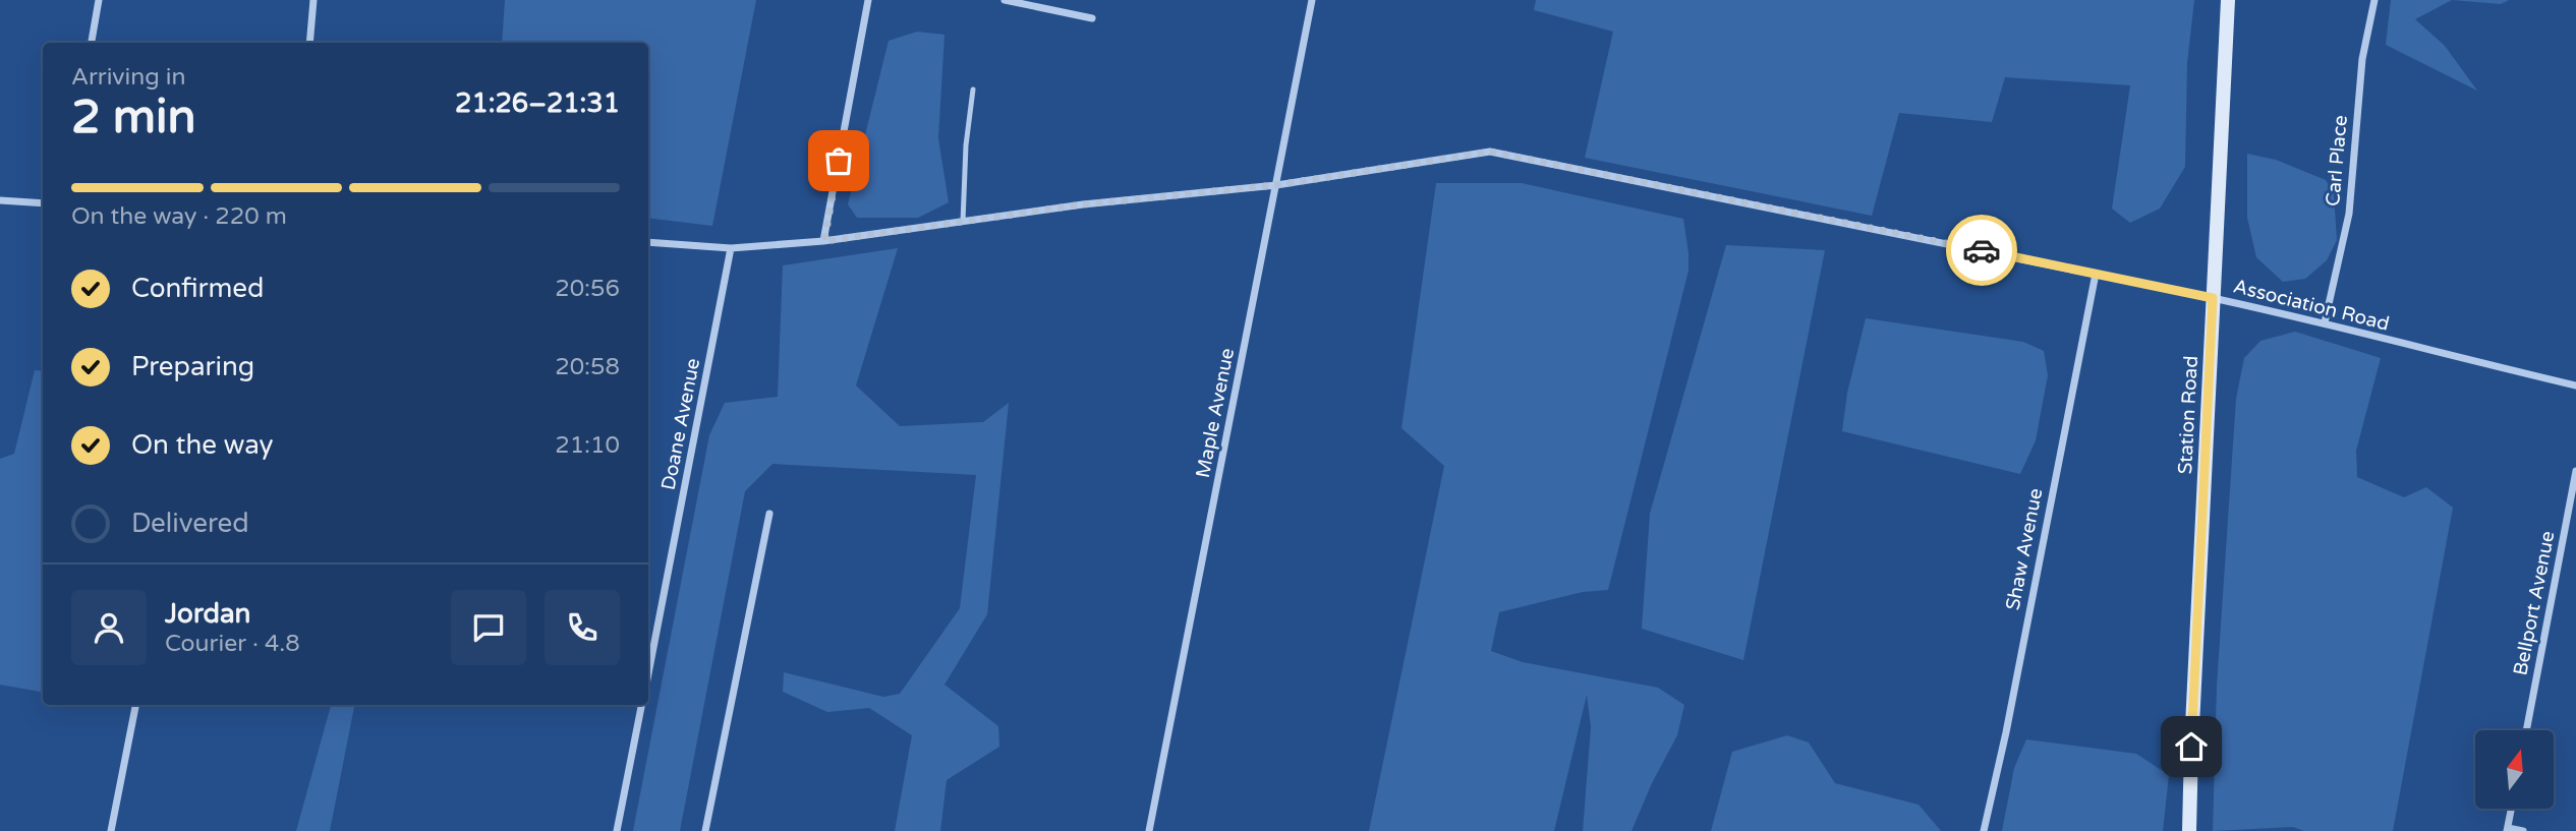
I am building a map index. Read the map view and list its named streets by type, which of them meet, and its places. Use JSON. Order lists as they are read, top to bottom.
{
  "streets": {
    "main road": ["Station Road"],
    "street": [
      "Carl Place",
      "Association Road",
      "Maple Avenue",
      "Doane Avenue",
      "Shaw Avenue",
      "Bellport Avenue"
    ]
  },
  "crossings": [
    ["Carl Place", "Association Road"],
    ["Association Road", "Maple Avenue"],
    ["Association Road", "Station Road"],
    ["Association Road", "Doane Avenue"],
    ["Association Road", "Shaw Avenue"]
  ],
  "north": "top",
  "page": {
    "heading": ["2 min", "Arriving in", "21:26–21:31"],
    "panel": ["Jordan", "Courier · 4.8"],
    "bar": "On the way · 220 m",
    "list": [
      ["Confirmed", "20:56"],
      ["Preparing", "20:58"],
      ["On the way", "21:10"],
      "Delivered"
    ]
  }
}
